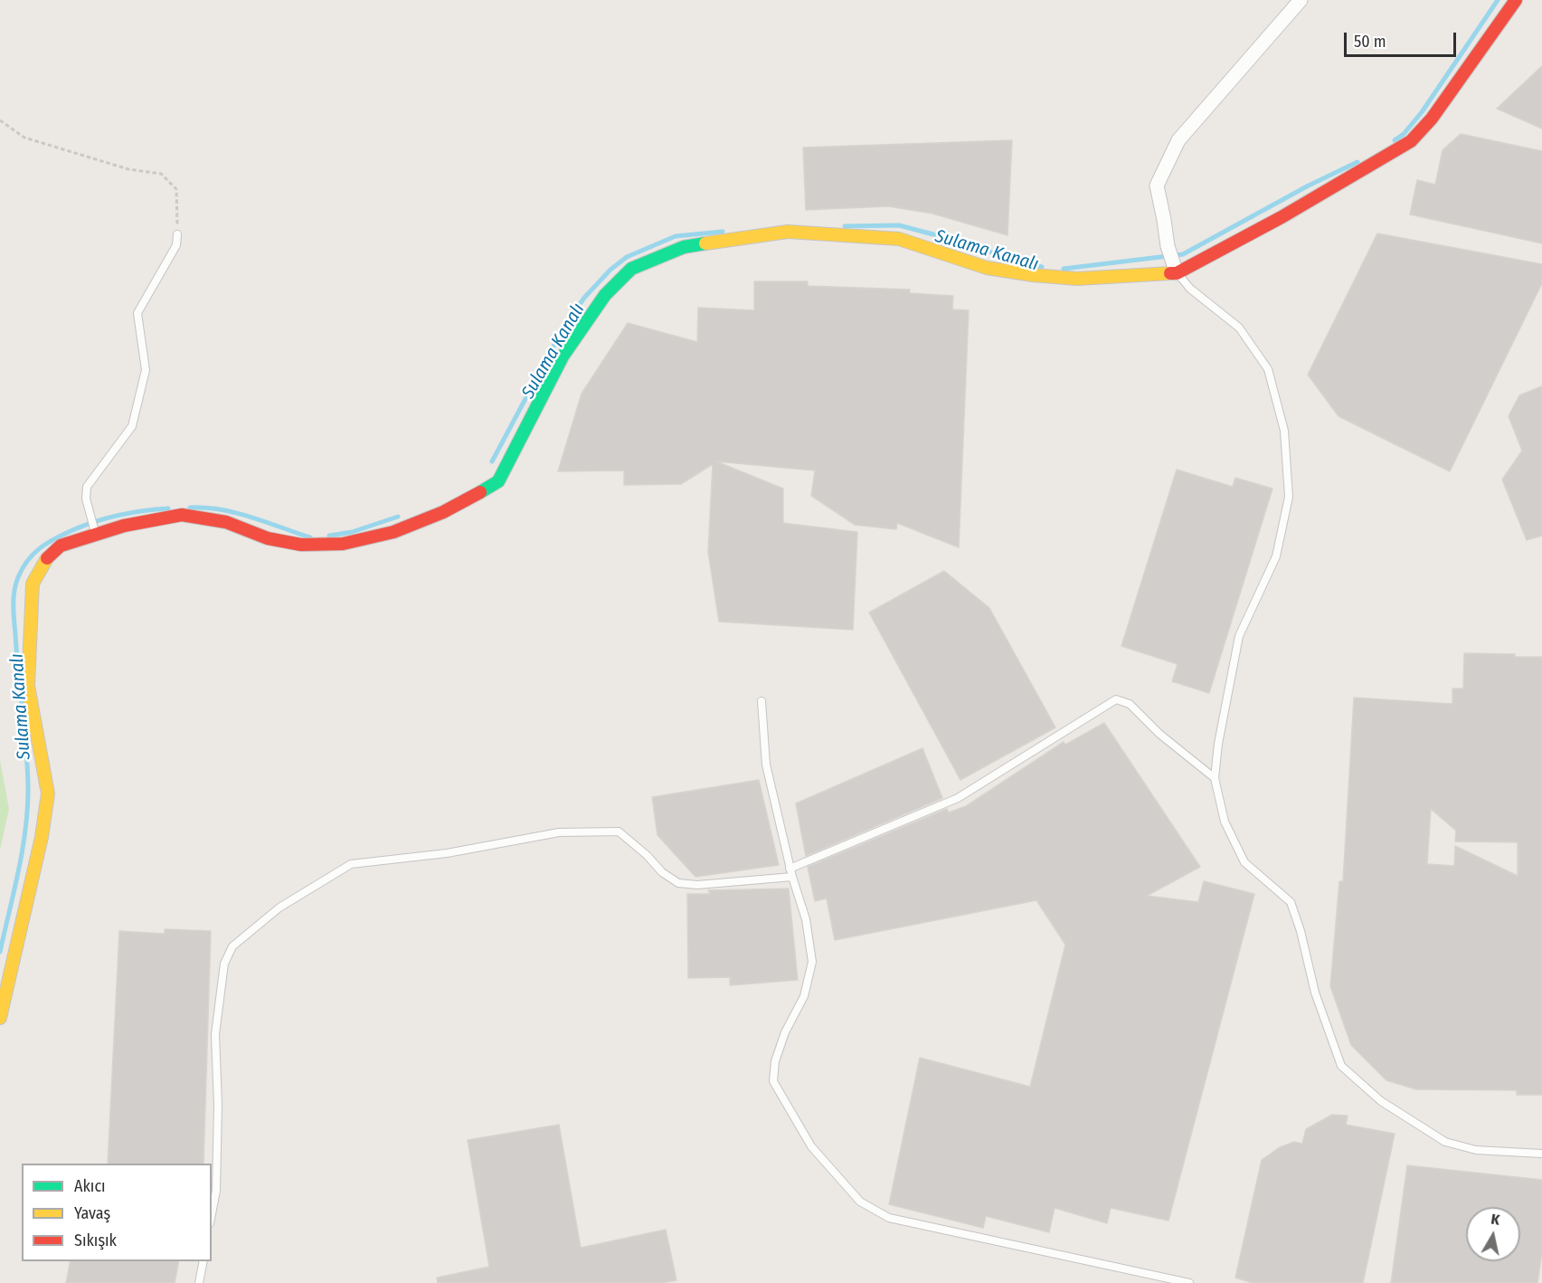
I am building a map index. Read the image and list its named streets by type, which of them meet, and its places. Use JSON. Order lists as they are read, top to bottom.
{
  "water": ["Sulama Kanalı"],
  "legend": ["Akıcı", "Yavaş", "Sıkışık"],
  "scale_bar": "50 m",
  "north": "top"
}
